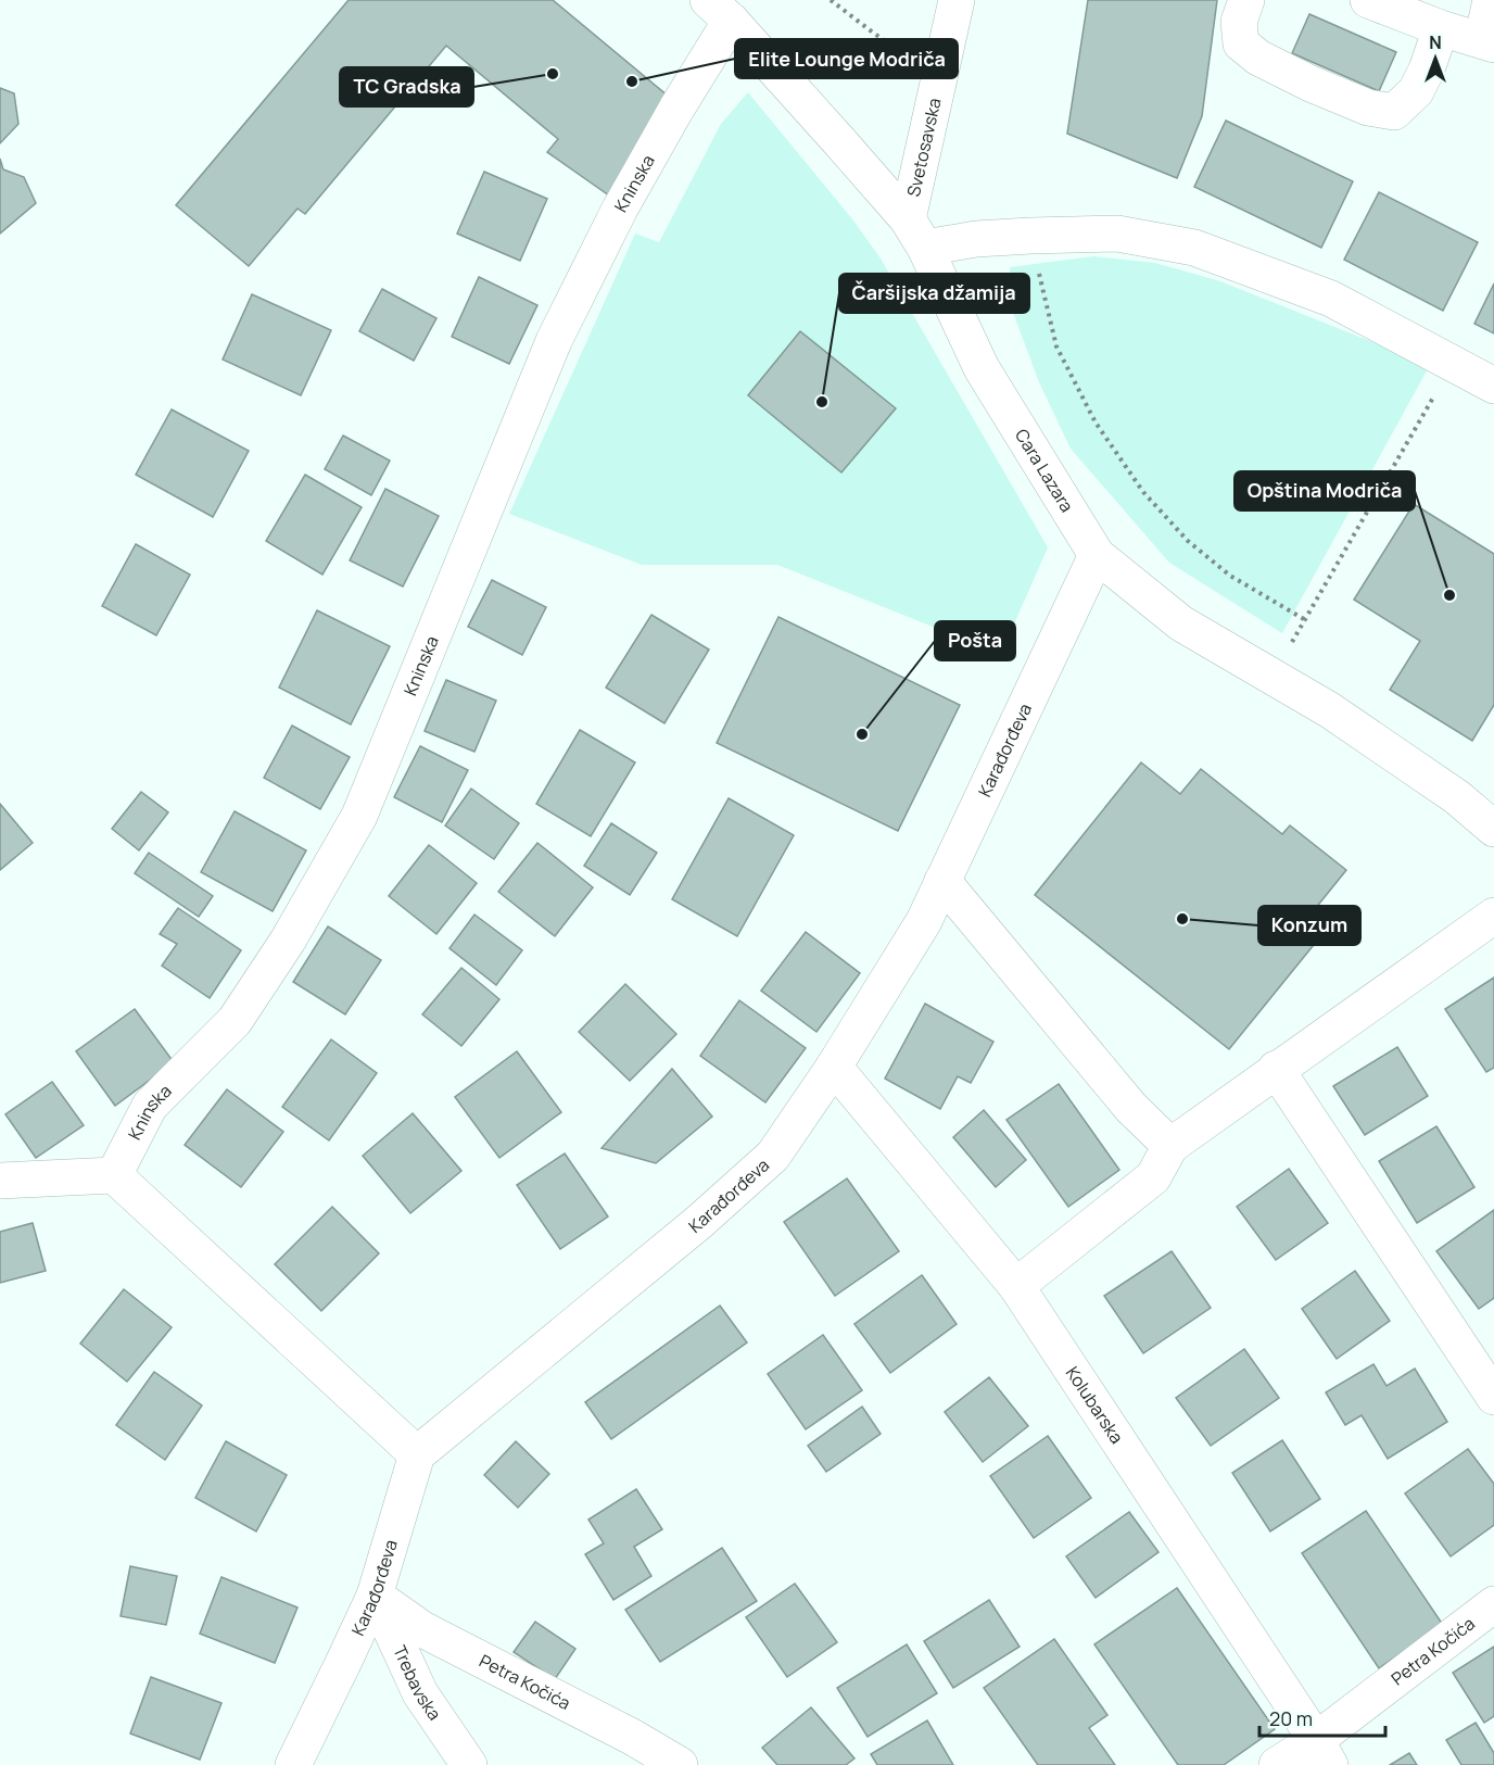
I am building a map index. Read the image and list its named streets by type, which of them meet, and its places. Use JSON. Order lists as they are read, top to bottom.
{
  "streets": {
    "street": [
      "Svetosavska",
      "Kninska",
      "Cara Lazara",
      "Karađorđeva",
      "Kolubarska",
      "Petra Kočića",
      "Trebavska"
    ]
  },
  "crossings": [
    ["Svetosavska", "Cara Lazara"],
    ["Kninska", "Cara Lazara"],
    ["Cara Lazara", "Karađorđeva"],
    ["Karađorđeva", "Kolubarska"],
    ["Karađorđeva", "Petra Kočića"],
    ["Karađorđeva", "Trebavska"],
    ["Kolubarska", "Petra Kočića"],
    ["Petra Kočića", "Trebavska"]
  ],
  "places": [
    "TC Gradska",
    "Elite Lounge Modriča",
    "Čaršijska džamija",
    "Opština Modriča",
    "Pošta",
    "Konzum"
  ],
  "scale_bar": "20 m",
  "north": "top"
}
